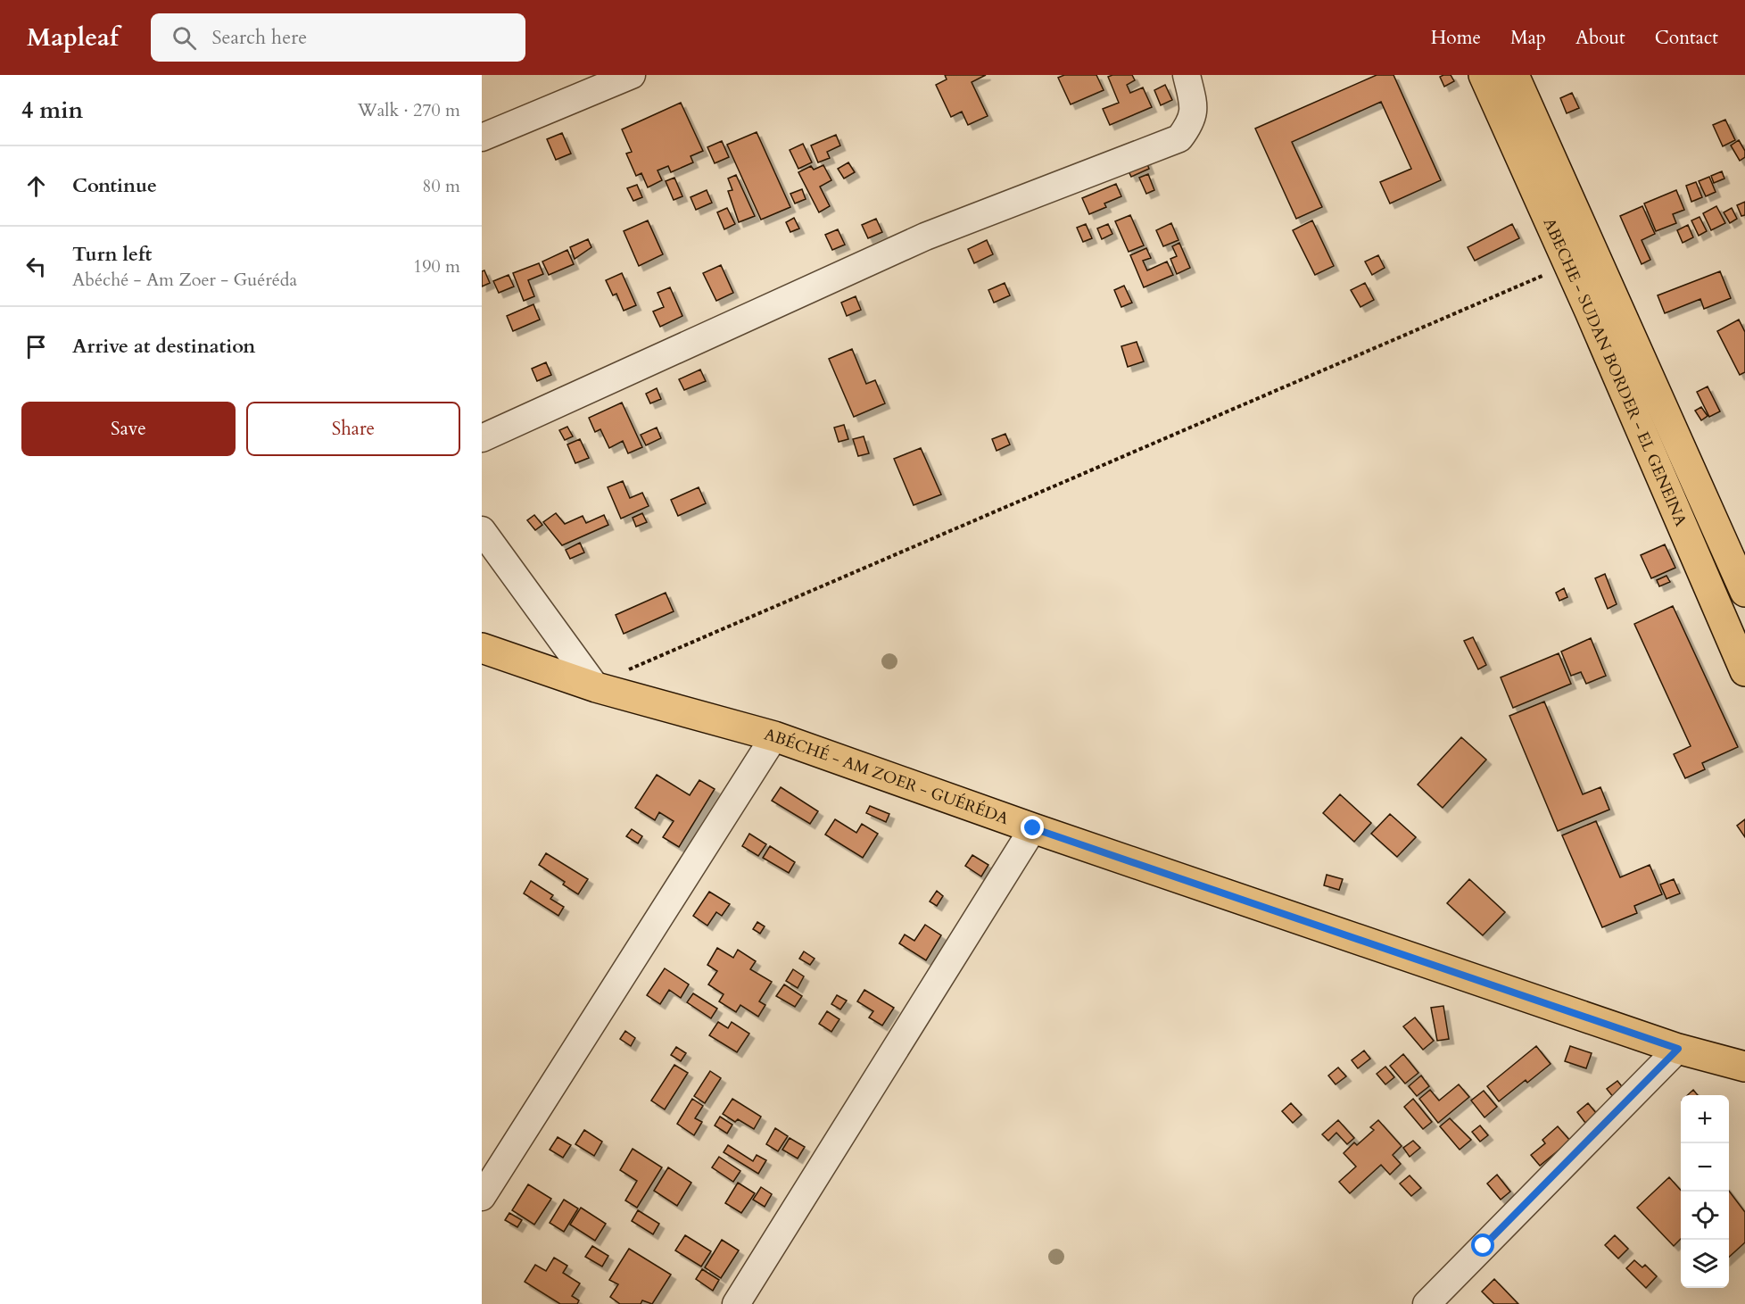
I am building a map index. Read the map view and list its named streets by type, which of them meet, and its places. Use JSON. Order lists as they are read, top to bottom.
{
  "streets": {
    "main road": ["ABECHE - SUDAN BORDER - EL GENEINA", "ABÉCHÉ - AM ZOER - GUÉRÉDA"]
  },
  "page": {
    "header": "Mapleaf",
    "search": "Search here",
    "nav": [
      "Home",
      "Map",
      "About",
      "Contact"
    ],
    "heading": ["4 min", "Walk · 270 m"],
    "list": [
      ["Continue", "80 m"],
      ["Turn left", "Abéché - Am Zoer - Guéréda", "190 m"],
      "Arrive at destination"
    ],
    "buttons": ["Save", "Share"],
    "map_buttons": ["+", "−"]
  }
}
